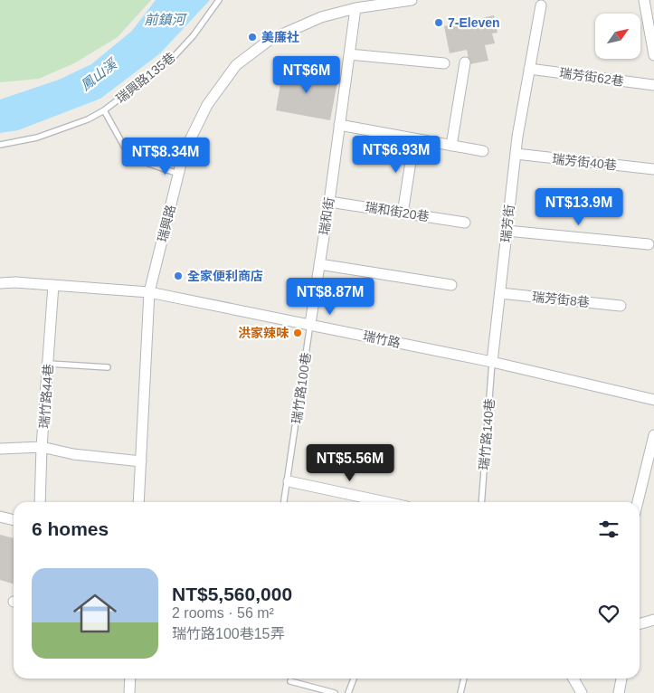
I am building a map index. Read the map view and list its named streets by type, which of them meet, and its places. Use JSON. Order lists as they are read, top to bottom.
{
  "streets": {
    "street": [
      "瑞芳街62巷",
      "瑞芳街40巷",
      "瑞和街20巷",
      "瑞和街",
      "瑞興路",
      "瑞芳街",
      "瑞芳街8巷",
      "瑞竹路",
      "瑞竹路44巷"
    ],
    "lane": ["瑞興路135巷", "瑞竹路100巷", "瑞竹路140巷"]
  },
  "crossings": [
    ["瑞芳街62巷", "瑞芳街"],
    ["瑞興路135巷", "瑞興路"],
    ["瑞芳街40巷", "瑞芳街"],
    ["瑞和街20巷", "瑞和街"],
    ["瑞和街", "瑞興路"],
    ["瑞和街", "瑞竹路"],
    ["瑞和街", "瑞竹路100巷"],
    ["瑞興路", "瑞竹路"],
    ["瑞芳街", "瑞芳街8巷"],
    ["瑞芳街", "瑞竹路"],
    ["瑞芳街", "瑞竹路140巷"],
    ["瑞竹路", "瑞竹路100巷"],
    ["瑞竹路", "瑞竹路44巷"],
    ["瑞竹路", "瑞竹路140巷"]
  ],
  "water": ["前鎮河", "鳳山溪"],
  "places": [
    "7-Eleven",
    "美廉社",
    "全家便利商店",
    "洪家辣味"
  ],
  "north": "top right",
  "page": {
    "price": [
      "NT$6M",
      "NT$6.93M",
      "NT$8.34M",
      "NT$13.9M",
      "NT$8.87M",
      "NT$5.56M"
    ],
    "heading": "6 homes",
    "list": [
      {
        "name": "NT$5,560,000",
        "note": "2 rooms · 56 m² · 瑞竹路100巷15弄"
      }
    ]
  }
}
